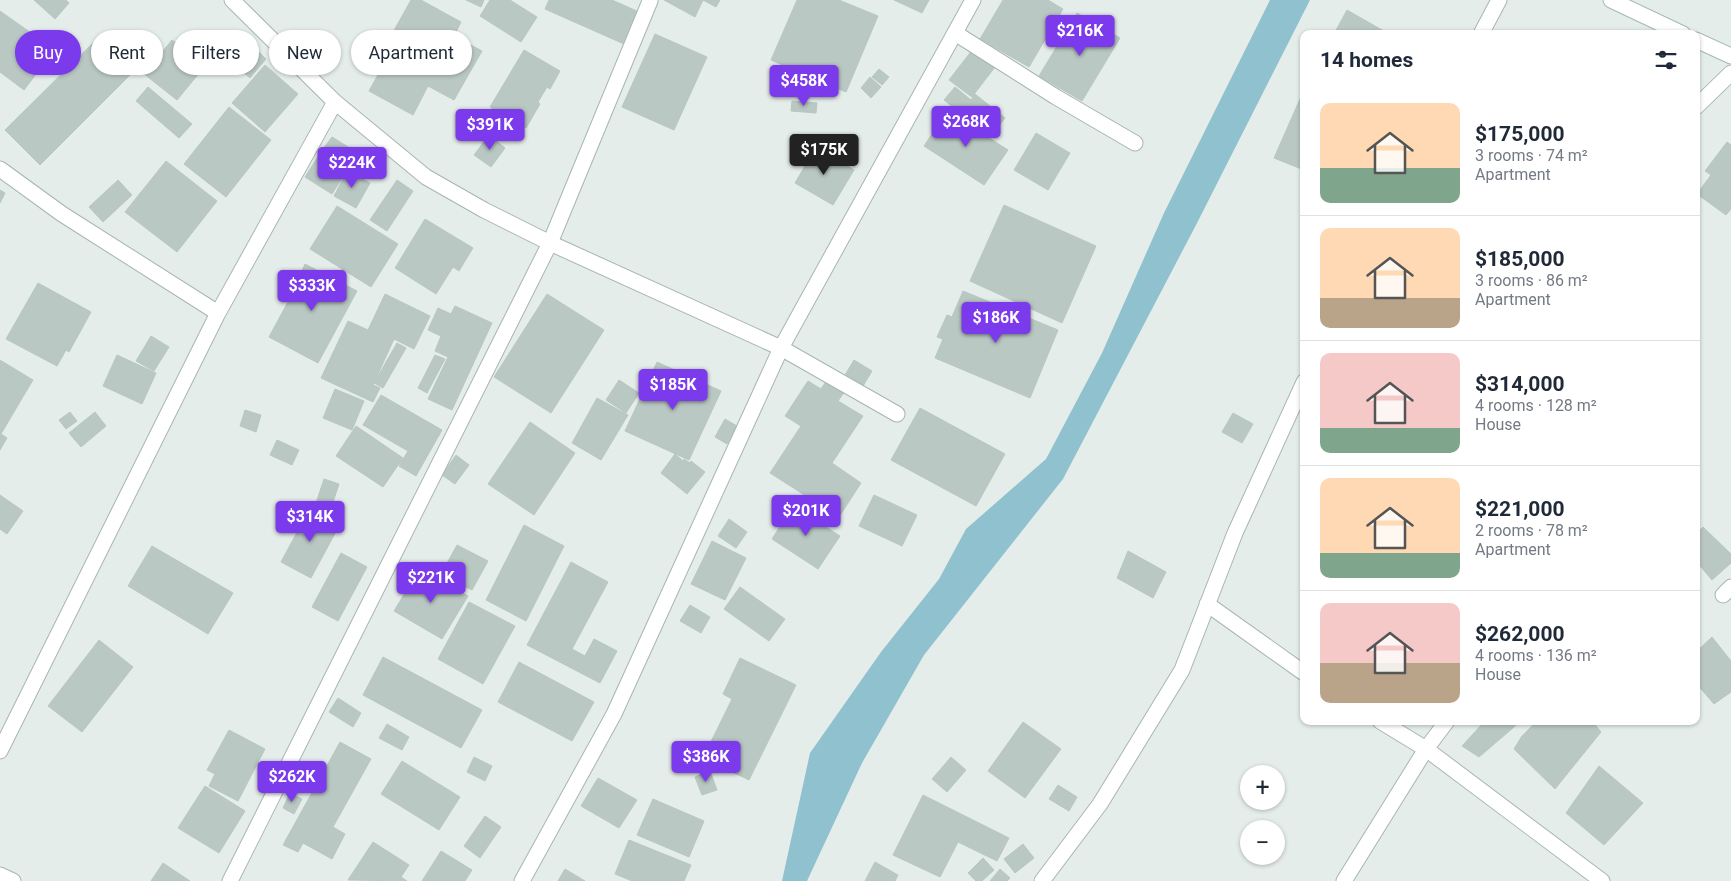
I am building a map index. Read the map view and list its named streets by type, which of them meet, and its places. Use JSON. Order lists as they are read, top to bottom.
{
  "page": {
    "price": [
      "$216K",
      "$458K",
      "$268K",
      "$391K",
      "$175K",
      "$224K",
      "$333K",
      "$186K",
      "$185K",
      "$201K",
      "$314K",
      "$221K",
      "$386K",
      "$262K"
    ],
    "chip": [
      "Buy",
      "Rent",
      "Filters",
      "New",
      "Apartment"
    ],
    "heading": "14 homes",
    "list": [
      {
        "name": "$175,000",
        "note": "3 rooms · 74 m² · Apartment"
      },
      {
        "name": "$185,000",
        "note": "3 rooms · 86 m² · Apartment"
      },
      {
        "name": "$314,000",
        "note": "4 rooms · 128 m² · House"
      },
      {
        "name": "$221,000",
        "note": "2 rooms · 78 m² · Apartment"
      },
      {
        "name": "$262,000",
        "note": "4 rooms · 136 m² · House"
      }
    ],
    "map_buttons": ["+", "−"]
  }
}
